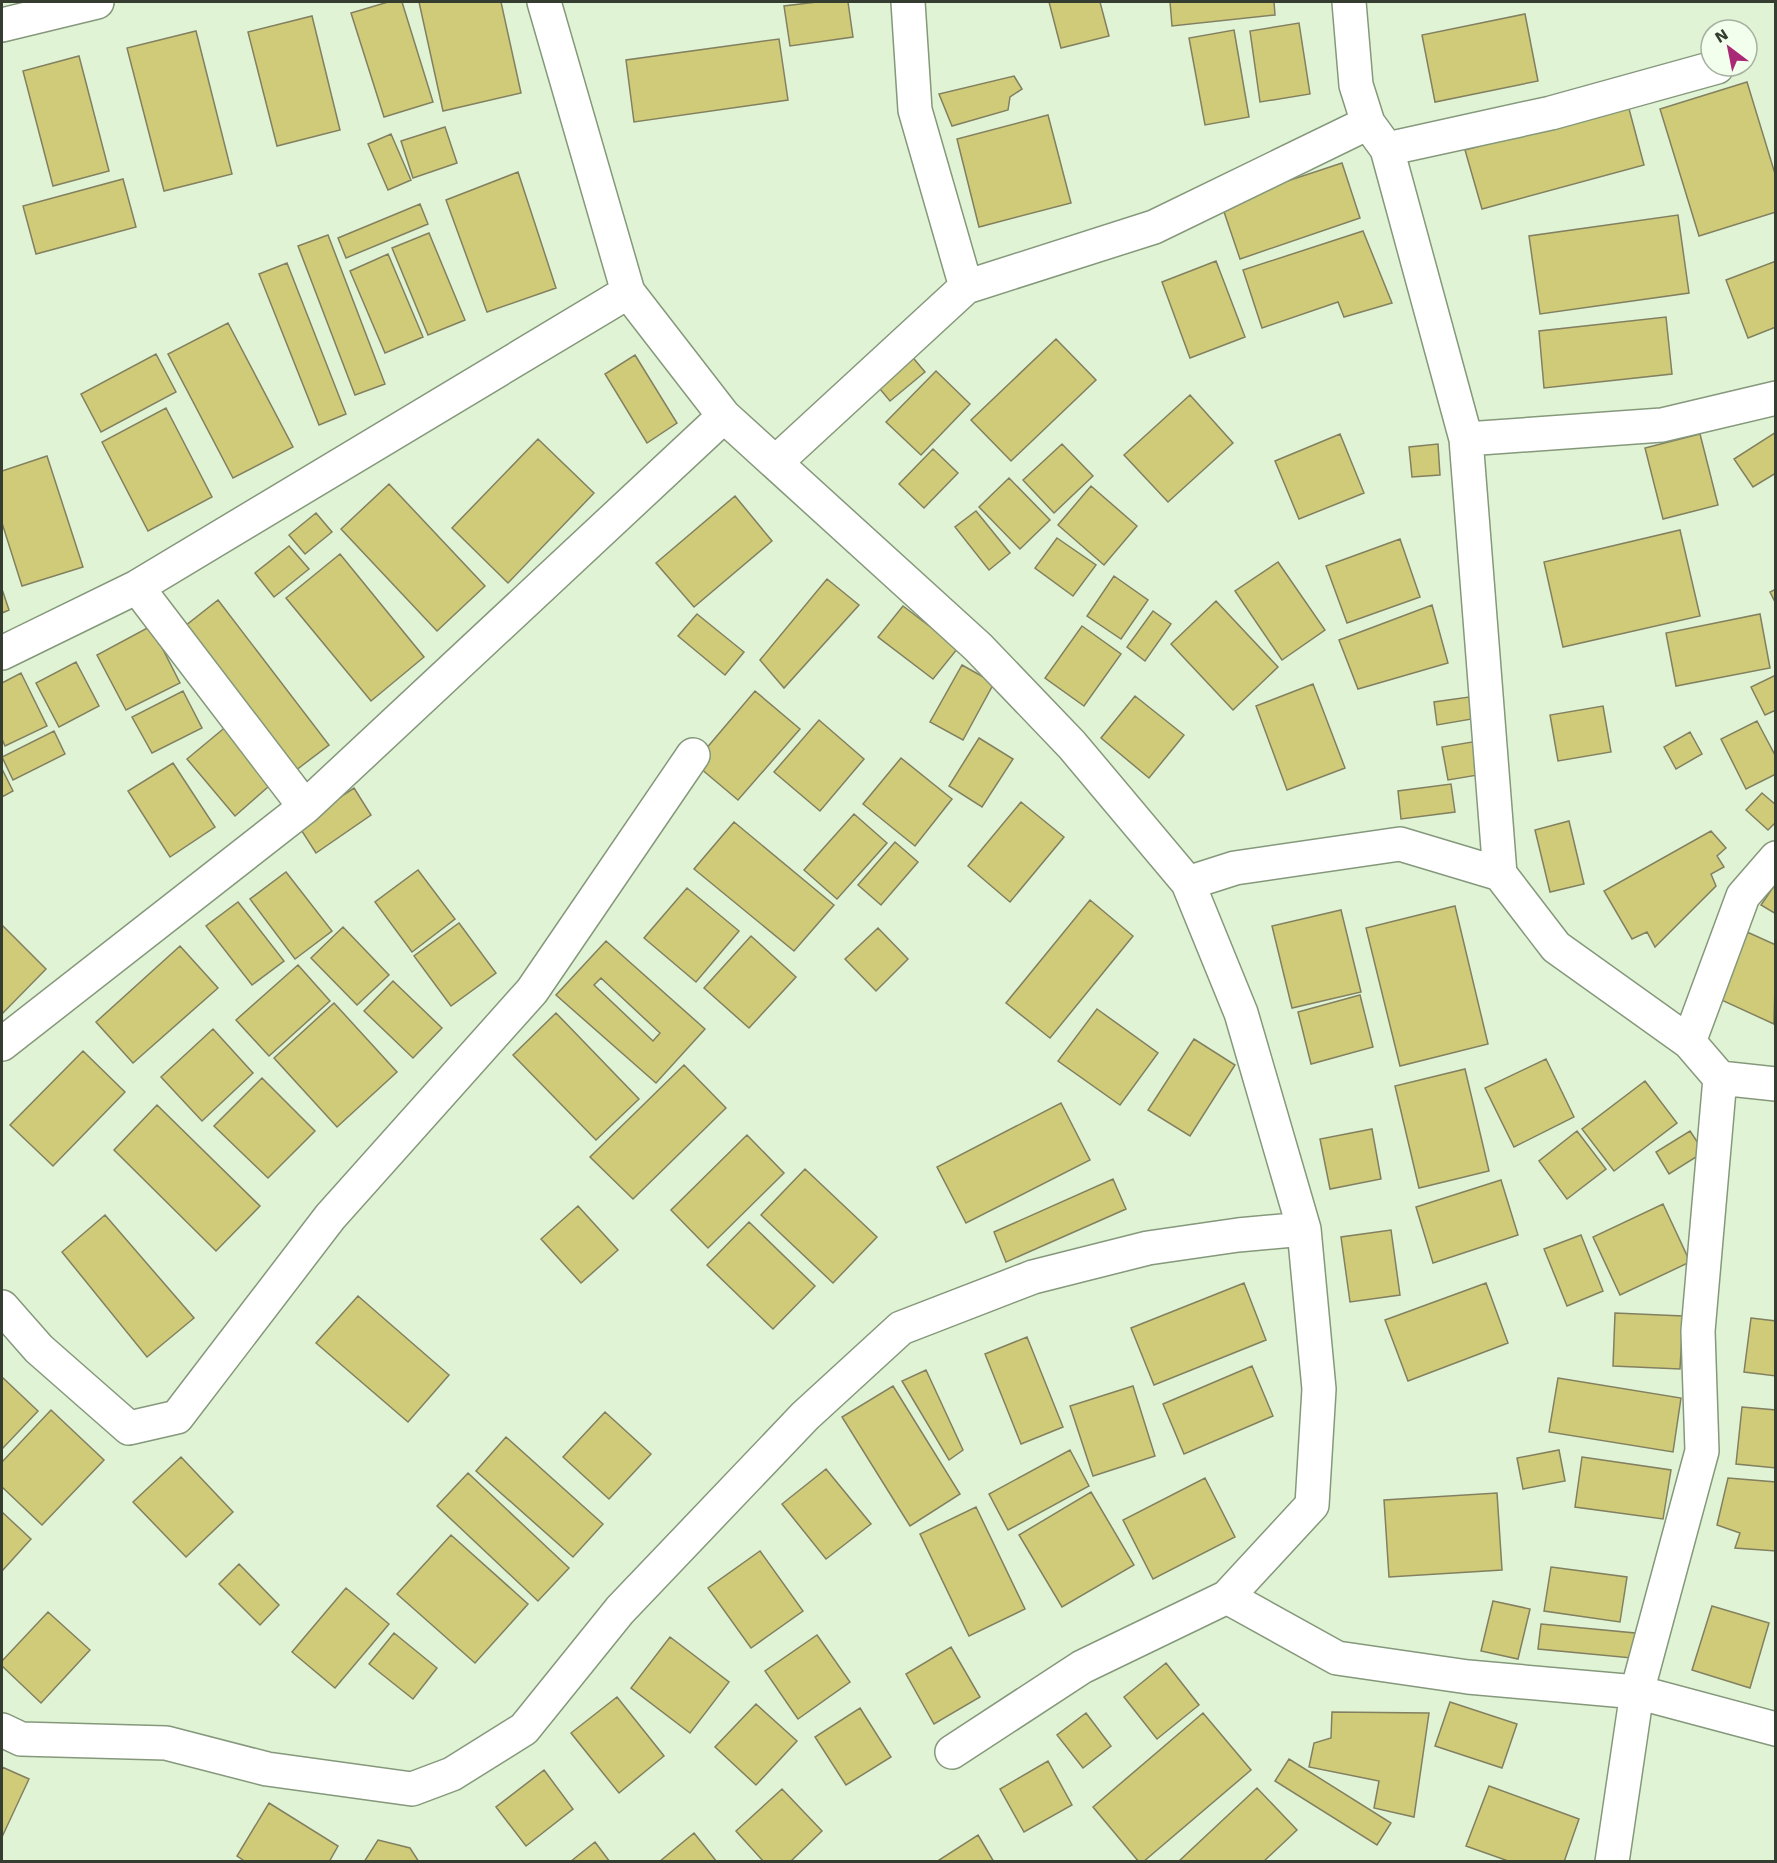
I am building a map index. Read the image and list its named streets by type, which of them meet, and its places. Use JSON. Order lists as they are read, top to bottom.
{
  "north": "top left"
}
